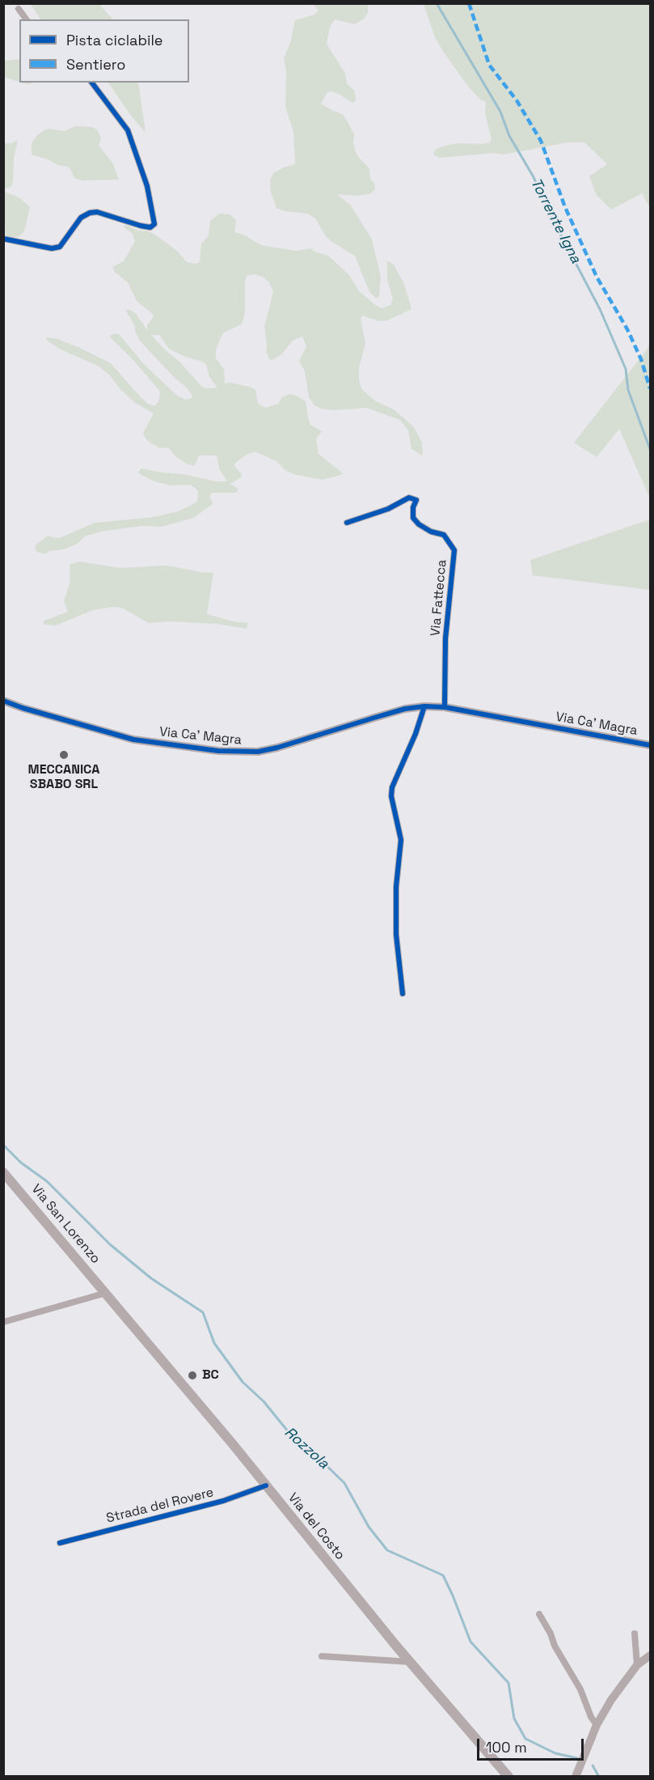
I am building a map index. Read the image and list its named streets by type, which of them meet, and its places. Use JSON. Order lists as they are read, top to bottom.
{
  "streets": {
    "main road": ["Via San Lorenzo", "Via del Costo"],
    "street": ["Via Fattecca", "Via Ca' Magra", "Strada del Rovere"]
  },
  "crossings": [
    ["Via Fattecca", "Via Ca' Magra"],
    ["Via San Lorenzo", "Via del Costo"],
    ["Strada del Rovere", "Via del Costo"]
  ],
  "water": ["Torrente Igna", "Rozzola"],
  "places": ["MECCANICA SBABO SRL", "BC"],
  "legend": ["Pista ciclabile", "Sentiero"],
  "scale_bar": "100 m"
}
